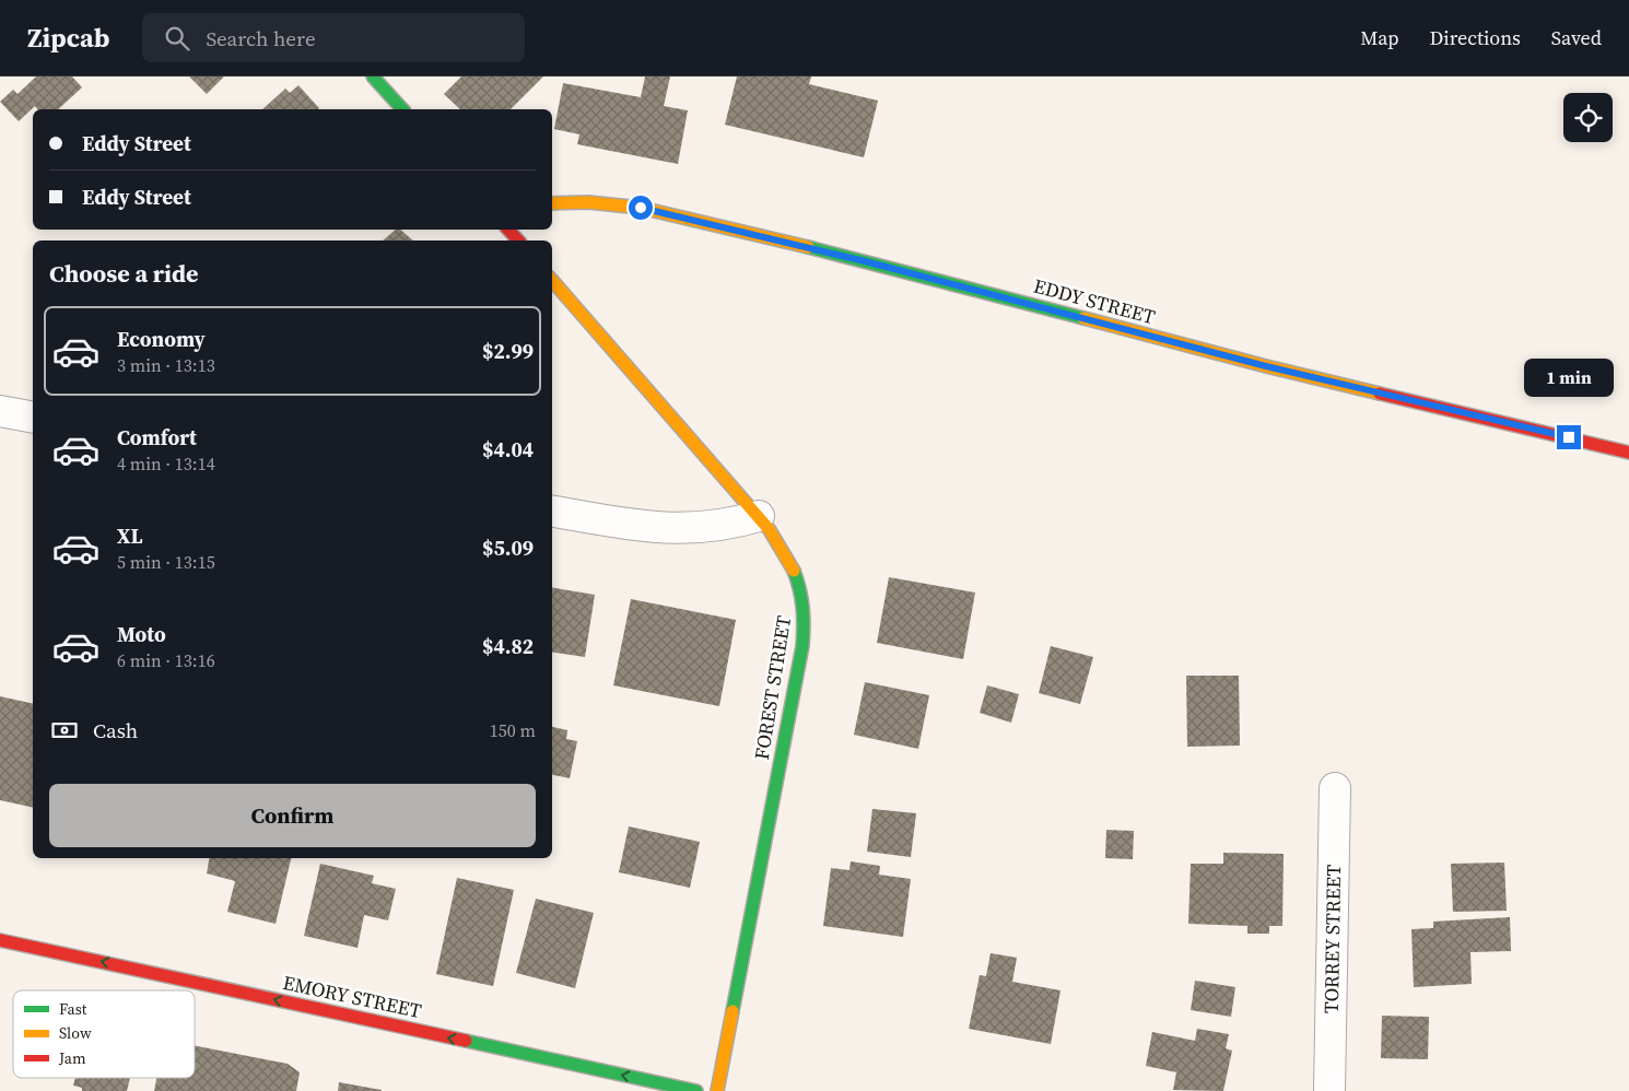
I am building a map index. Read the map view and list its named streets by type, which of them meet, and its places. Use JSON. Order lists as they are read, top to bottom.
{
  "streets": {
    "main road": ["EDDY STREET", "FOREST STREET", "EMORY STREET"],
    "street": ["TORREY STREET"]
  },
  "one_way": ["EMORY STREET"],
  "legend": ["Fast", "Slow", "Jam"],
  "page": {
    "header": "Zipcab",
    "search": "Search here",
    "nav": ["Map", "Directions", "Saved"],
    "banner": ["Eddy Street", "Eddy Street"],
    "heading": "Choose a ride",
    "list": [
      {
        "name": "Economy",
        "note": "3 min · 13:13",
        "value": "$2.99"
      },
      {
        "name": "Comfort",
        "note": "4 min · 13:14",
        "value": "$4.04"
      },
      {
        "name": "XL",
        "note": "5 min · 13:15",
        "value": "$5.09"
      },
      {
        "name": "Moto",
        "note": "6 min · 13:16",
        "value": "$4.82"
      }
    ],
    "bubble": "1 min",
    "pay": ["Cash", "150 m"],
    "buttons": "Confirm"
  }
}
